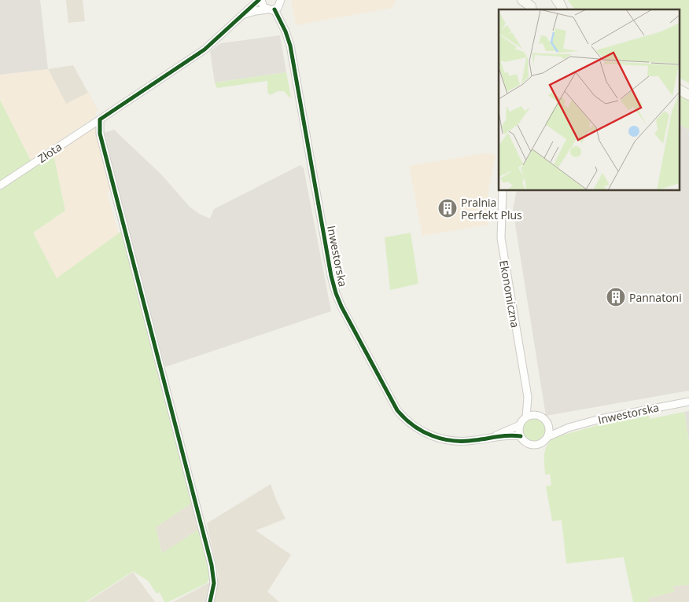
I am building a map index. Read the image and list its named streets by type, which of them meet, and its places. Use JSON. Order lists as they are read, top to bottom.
{
  "streets": {
    "street": ["Złota", "Inwestorska", "Ekonomiczna"]
  },
  "crossings": [
    ["Złota", "Inwestorska"],
    ["Inwestorska", "Ekonomiczna"]
  ],
  "places": {
    "building": ["Pralnia Perfekt Plus", "Pannatoni"]
  }
}
